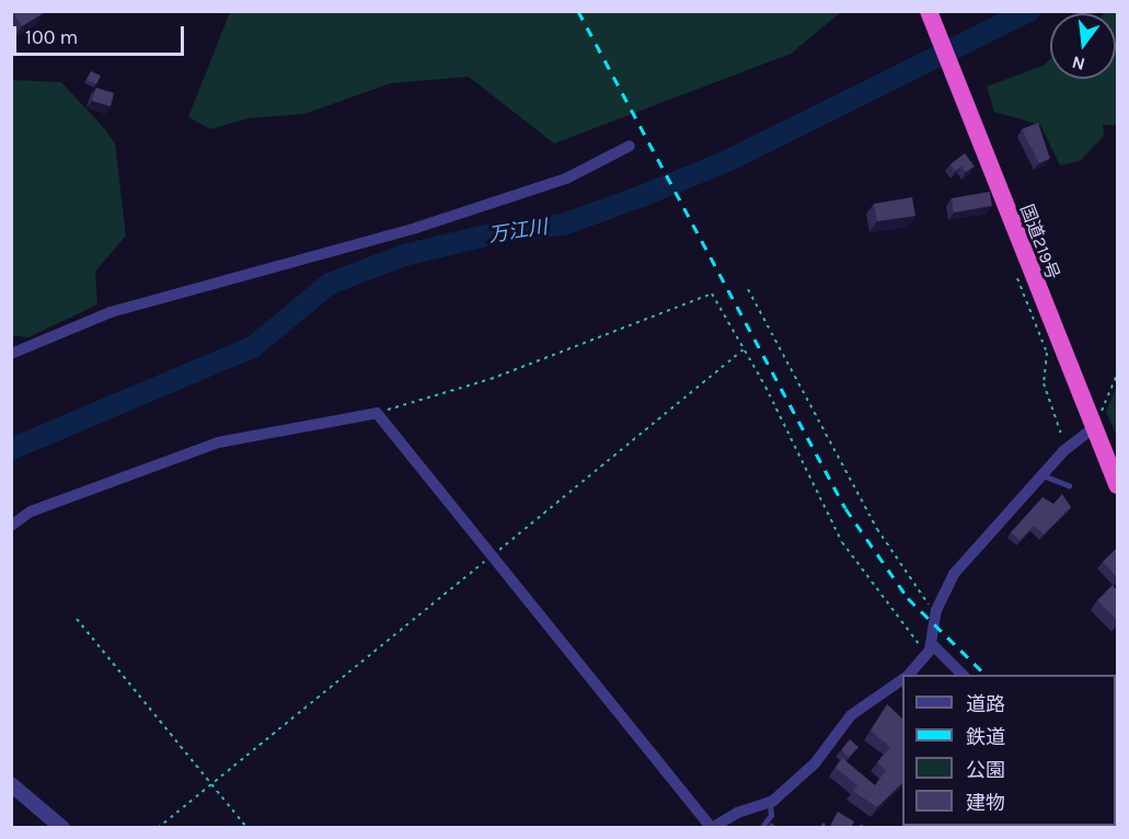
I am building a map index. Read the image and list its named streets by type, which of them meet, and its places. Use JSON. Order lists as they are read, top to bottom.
{
  "streets": {
    "highway": ["国道219号"]
  },
  "water": ["万江川"],
  "legend": [
    "道路",
    "鉄道",
    "公園",
    "建物"
  ],
  "scale_bar": "100 m",
  "north": "bottom"
}
